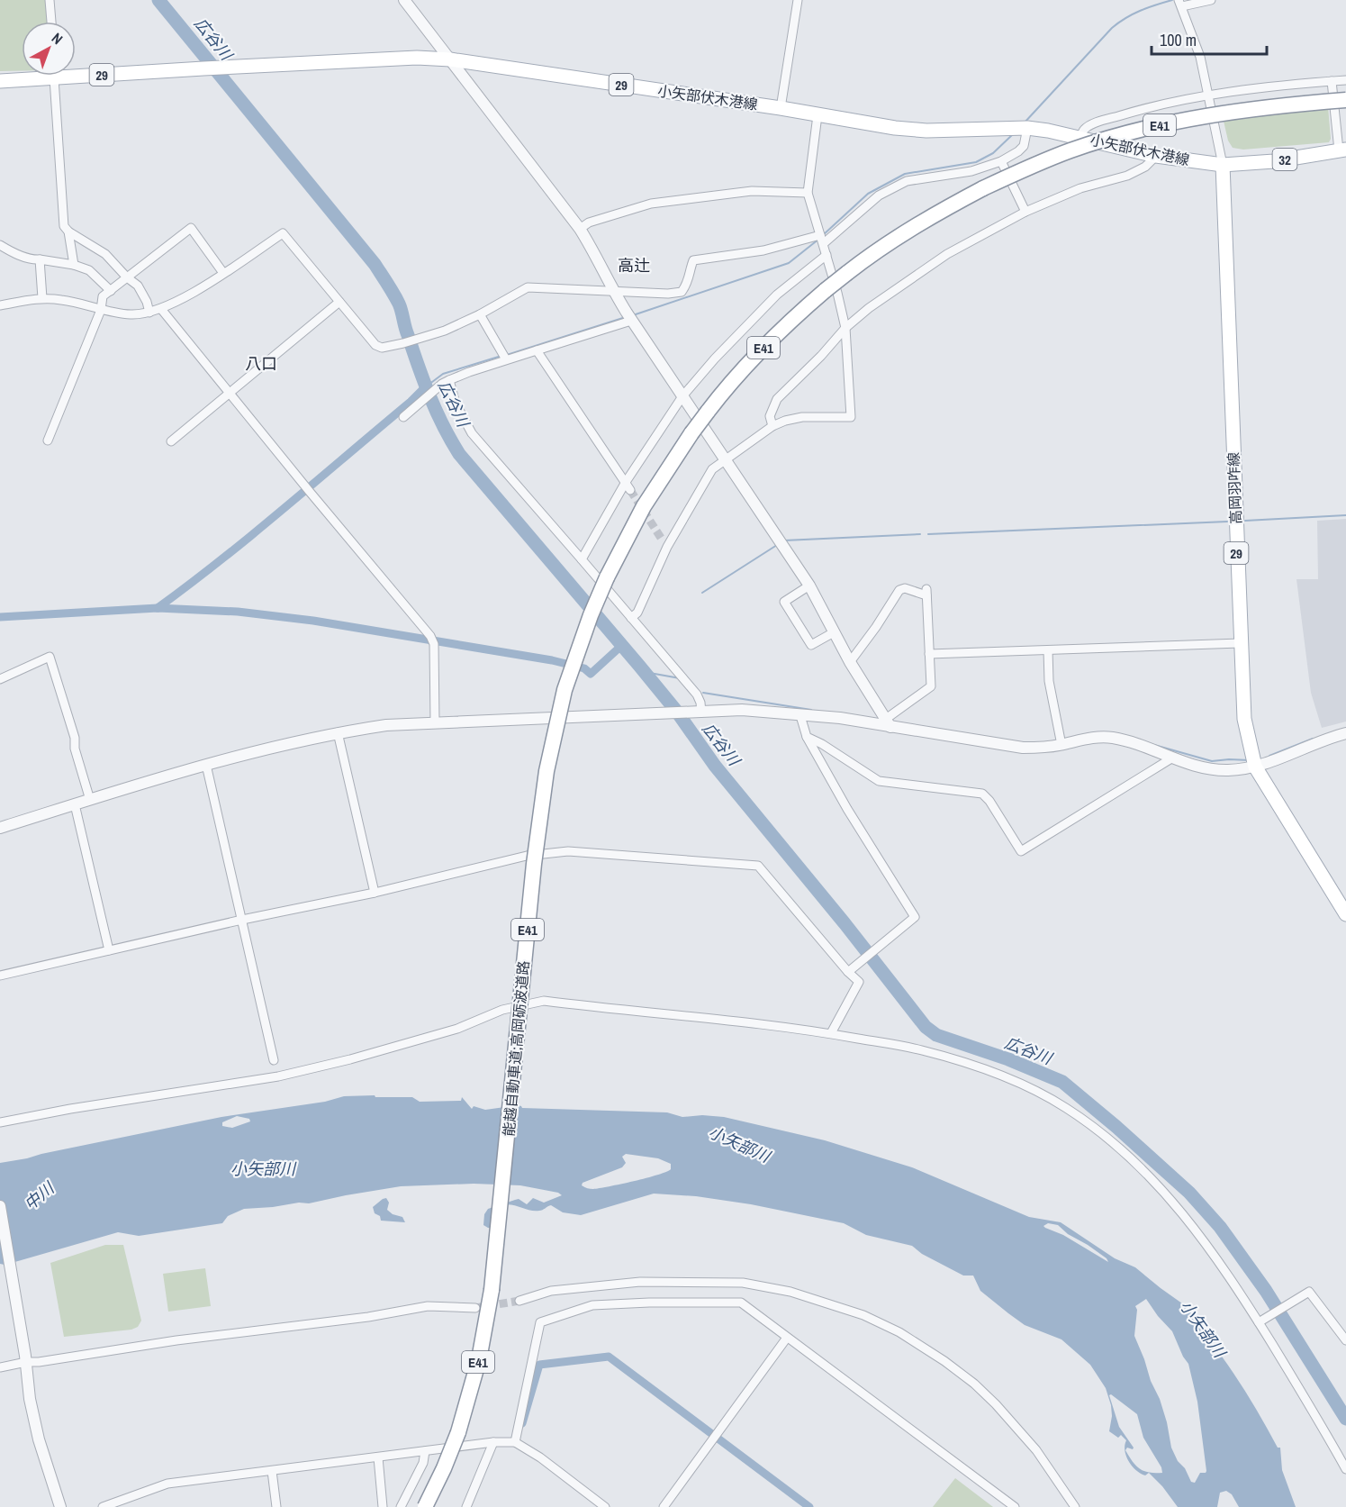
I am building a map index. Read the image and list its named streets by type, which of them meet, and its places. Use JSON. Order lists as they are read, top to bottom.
{
  "streets": {
    "highway": ["E41", "能越自動車道;高岡砺波道路"],
    "main road": [
      "29",
      "小矢部伏木港線",
      "32",
      "高岡羽咋線"
    ]
  },
  "crossings": [
    ["小矢部伏木港線", "高岡羽咋線"]
  ],
  "districts": ["高辻", "八口"],
  "water": ["広谷川", "小矢部川", "中川"],
  "scale_bar": "100 m",
  "north": "top right"
}
